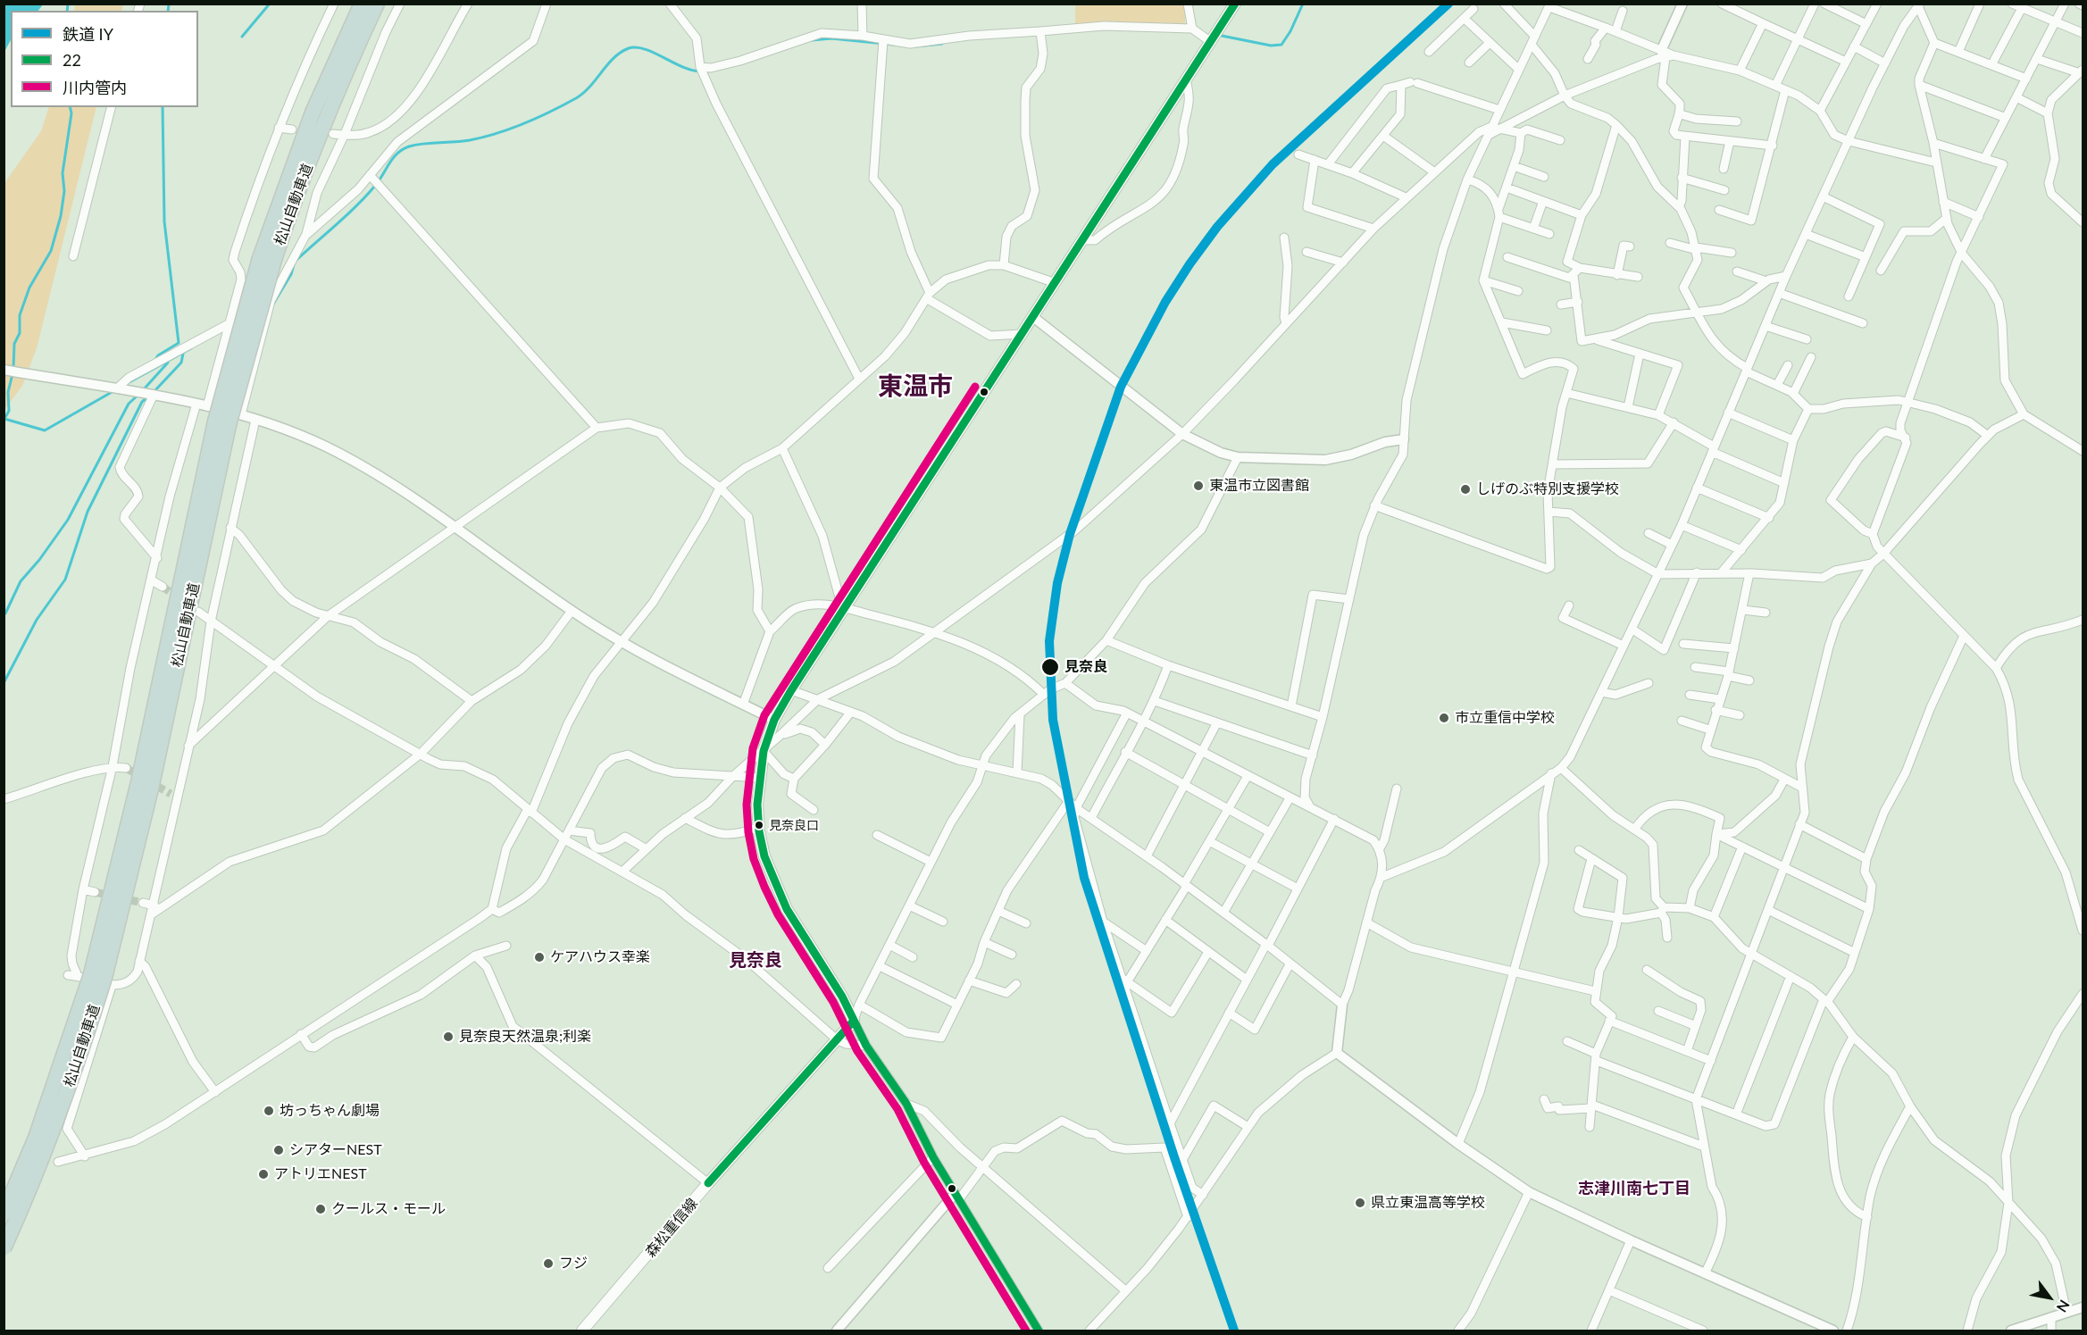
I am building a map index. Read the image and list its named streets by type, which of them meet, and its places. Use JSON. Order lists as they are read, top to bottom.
{
  "streets": {
    "highway": ["松山自動車道"],
    "main road": ["森松重信線"]
  },
  "districts": ["東温市", "見奈良", "志津川南七丁目"],
  "places": [
    "東温市立図書館",
    "しげのぶ特別支援学校",
    "見奈良",
    "市立重信中学校",
    "見奈良口",
    "ケアハウス幸楽",
    "見奈良天然温泉;利楽",
    "坊っちゃん劇場",
    "シアターNEST",
    "アトリエNEST",
    "県立東温高等学校",
    "クールス・モール",
    "フジ"
  ],
  "lines": ["rail line IY", "transit line 22", "transit line 川内管内"],
  "legend": ["鉄道 IY", "22", "川内管内"],
  "north": "bottom right"
}
